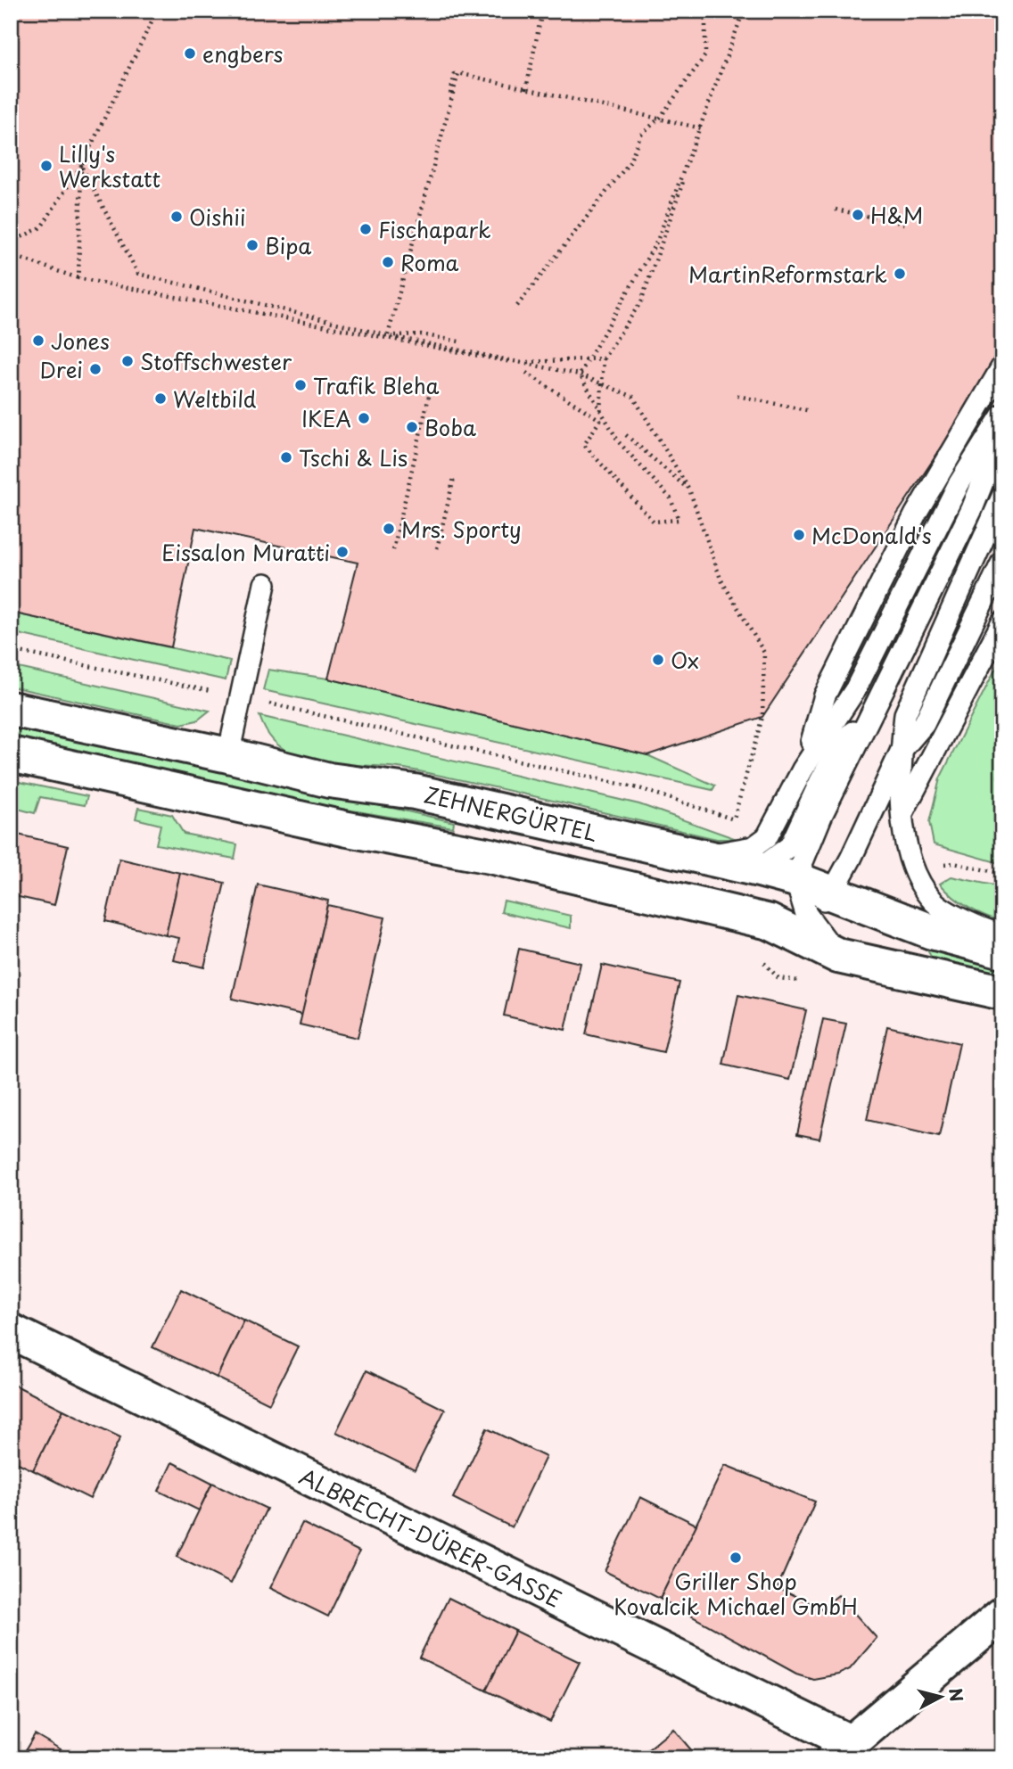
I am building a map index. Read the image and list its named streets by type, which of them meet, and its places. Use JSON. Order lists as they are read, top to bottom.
{
  "streets": {
    "main road": ["ZEHNERGÜRTEL", "ALBRECHT-DÜRER-GASSE"]
  },
  "places": [
    "engbers",
    "Lilly's Werkstatt",
    "H&M",
    "Oishii",
    "Fischapark",
    "Bipa",
    "Roma",
    "MartinReformstark",
    "Jones",
    "Stoffschwester",
    "Drei",
    "Trafik Bleha",
    "Weltbild",
    "IKEA",
    "Boba",
    "Tschi & Lis",
    "Mrs. Sporty",
    "McDonald's",
    "Eissalon Muratti",
    "Ox",
    "Griller Shop Kovalcik Michael GmbH"
  ],
  "north": "right"
}
